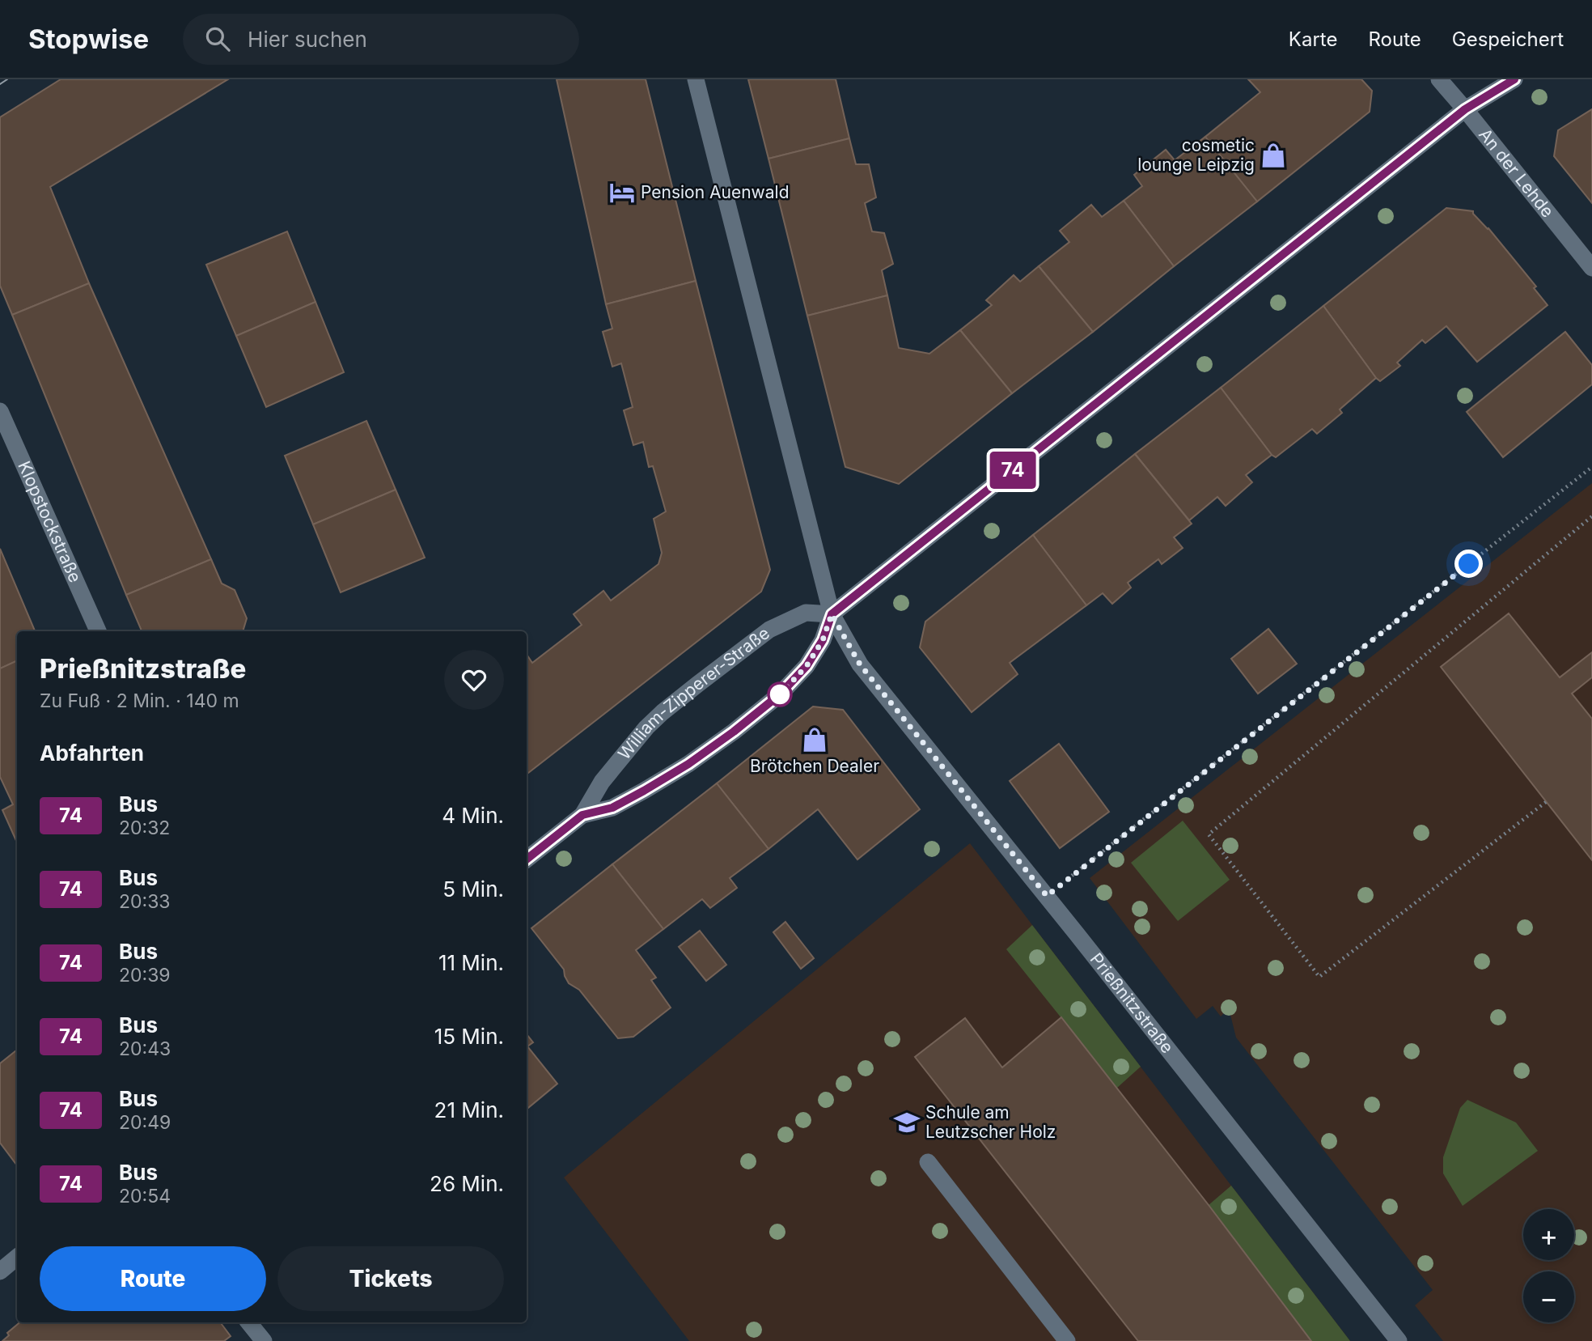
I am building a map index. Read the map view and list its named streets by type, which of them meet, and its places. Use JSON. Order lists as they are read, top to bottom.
{
  "streets": {
    "street": [
      "An der Lehde",
      "Klopstockstraße",
      "William-Zipperer-Straße",
      "Prießnitzstraße"
    ]
  },
  "crossings": [
    ["William-Zipperer-Straße", "Prießnitzstraße"]
  ],
  "places": {
    "shop": ["cosmetic lounge Leipzig", "Brötchen Dealer"],
    "hotel": ["Pension Auenwald"],
    "school or university": ["Schule am Leutzscher Holz"]
  },
  "lines": ["bus line 74"],
  "page": {
    "header": "Stopwise",
    "search": "Hier suchen",
    "nav": ["Karte", "Route", "Gespeichert"],
    "on_map": "74",
    "heading": [
      ["Prießnitzstraße", "Zu Fuß · 2 Min. · 140 m"],
      "Abfahrten"
    ],
    "list": [
      {
        "mark": "74",
        "name": "Bus",
        "note": "20:32",
        "value": "4 Min."
      },
      {
        "mark": "74",
        "name": "Bus",
        "note": "20:33",
        "value": "5 Min."
      },
      {
        "mark": "74",
        "name": "Bus",
        "note": "20:39",
        "value": "11 Min."
      },
      {
        "mark": "74",
        "name": "Bus",
        "note": "20:43",
        "value": "15 Min."
      },
      {
        "mark": "74",
        "name": "Bus",
        "note": "20:49",
        "value": "21 Min."
      },
      {
        "mark": "74",
        "name": "Bus",
        "note": "20:54",
        "value": "26 Min."
      }
    ],
    "map_buttons": ["+", "−"],
    "buttons": ["Route", "Tickets"]
  }
}
